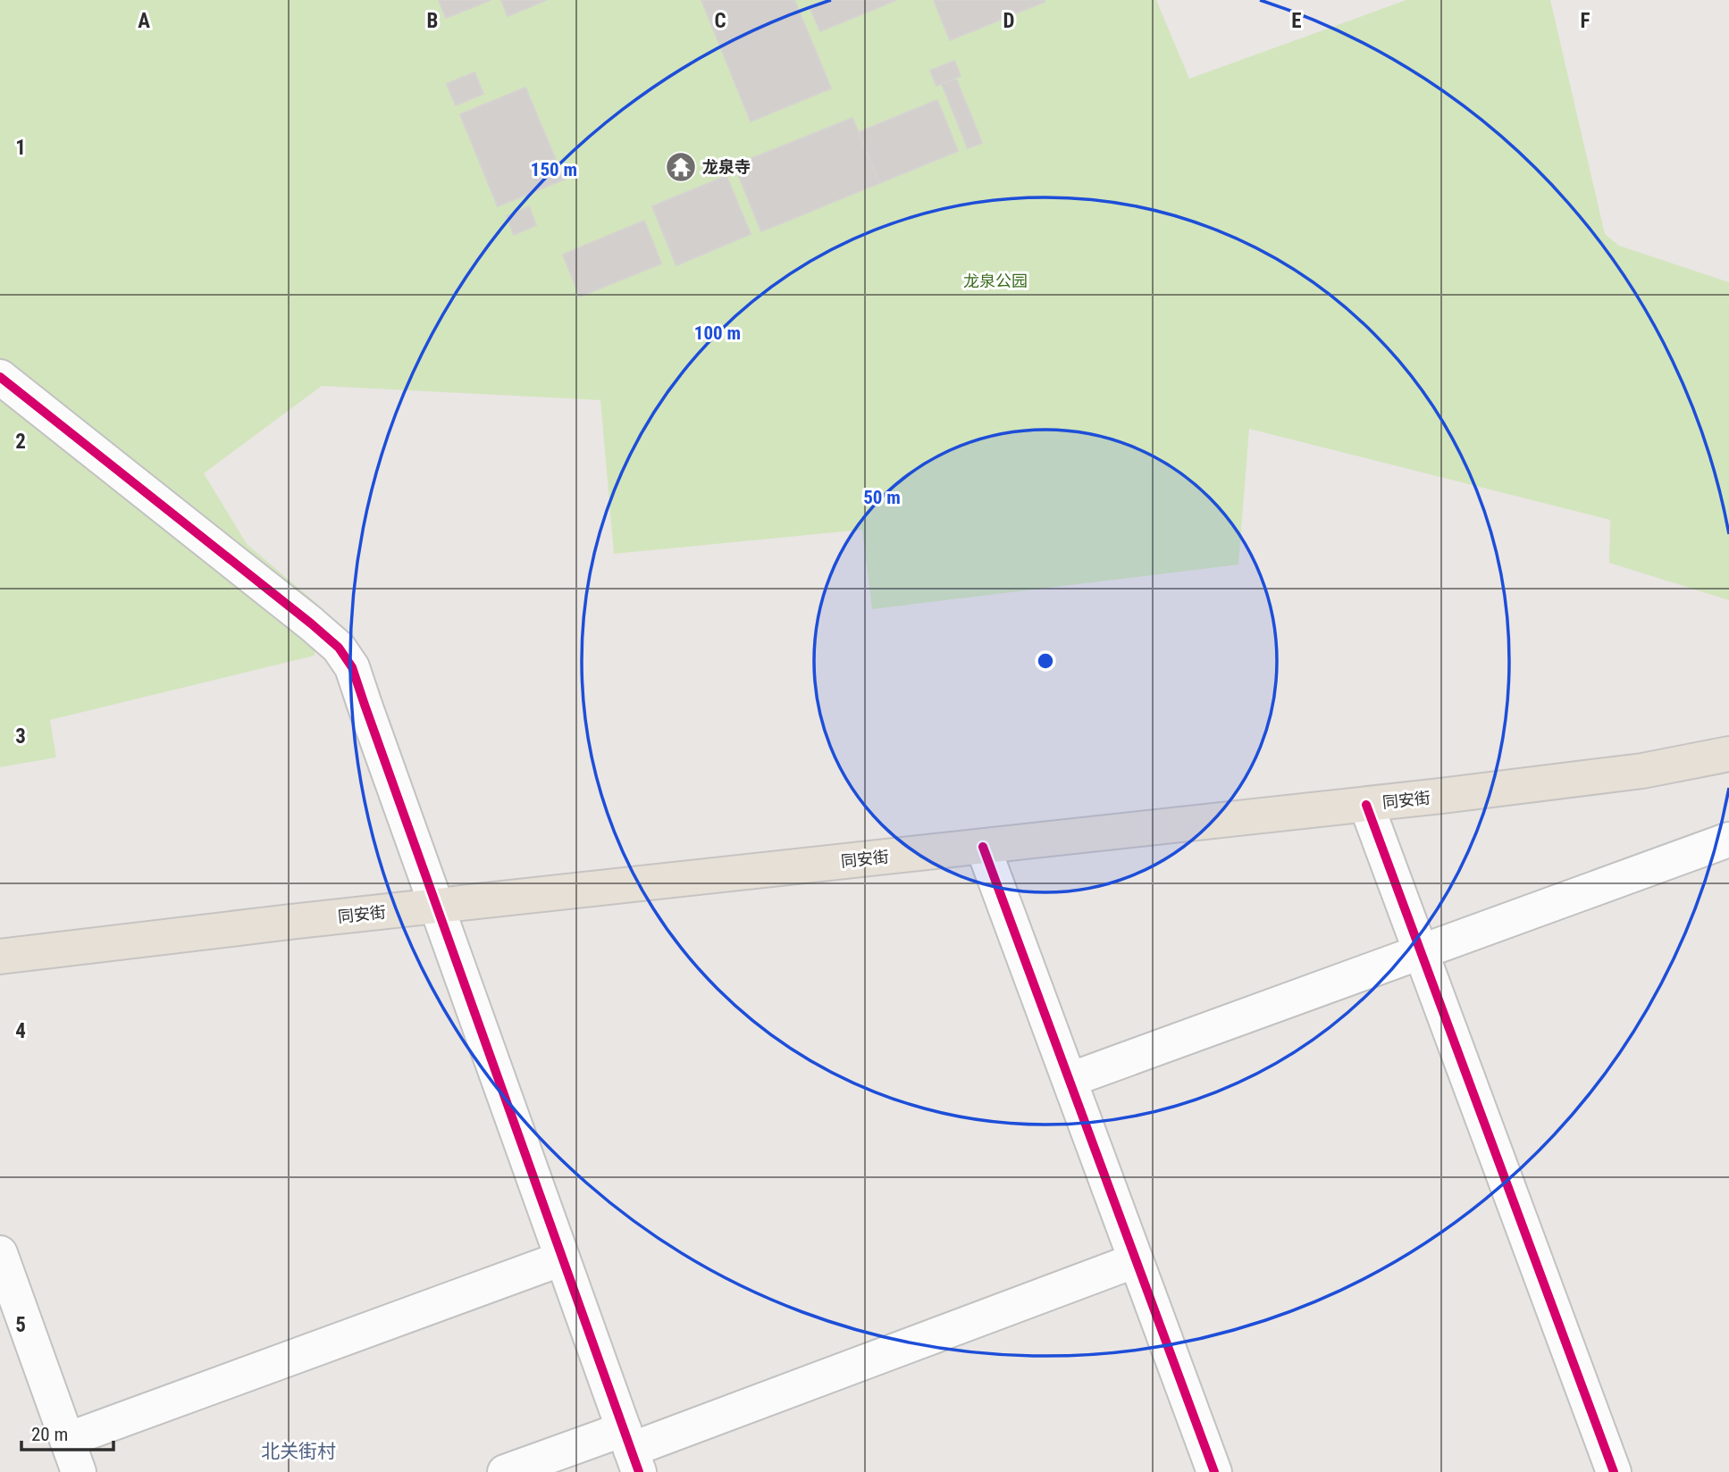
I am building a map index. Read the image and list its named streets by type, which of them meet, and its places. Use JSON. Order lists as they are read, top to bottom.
{
  "streets": {
    "main road": ["同安街"]
  },
  "districts": ["北关街村"],
  "parks": ["龙泉公园"],
  "places": {
    "temple": ["龙泉寺"]
  },
  "scale_bar": "20 m",
  "grid": {
    "columns": [
      "A",
      "B",
      "C",
      "D",
      "E",
      "F"
    ],
    "rows": [
      "1",
      "2",
      "3",
      "4",
      "5"
    ]
  },
  "rings": ["150 m", "100 m", "50 m"]
}
